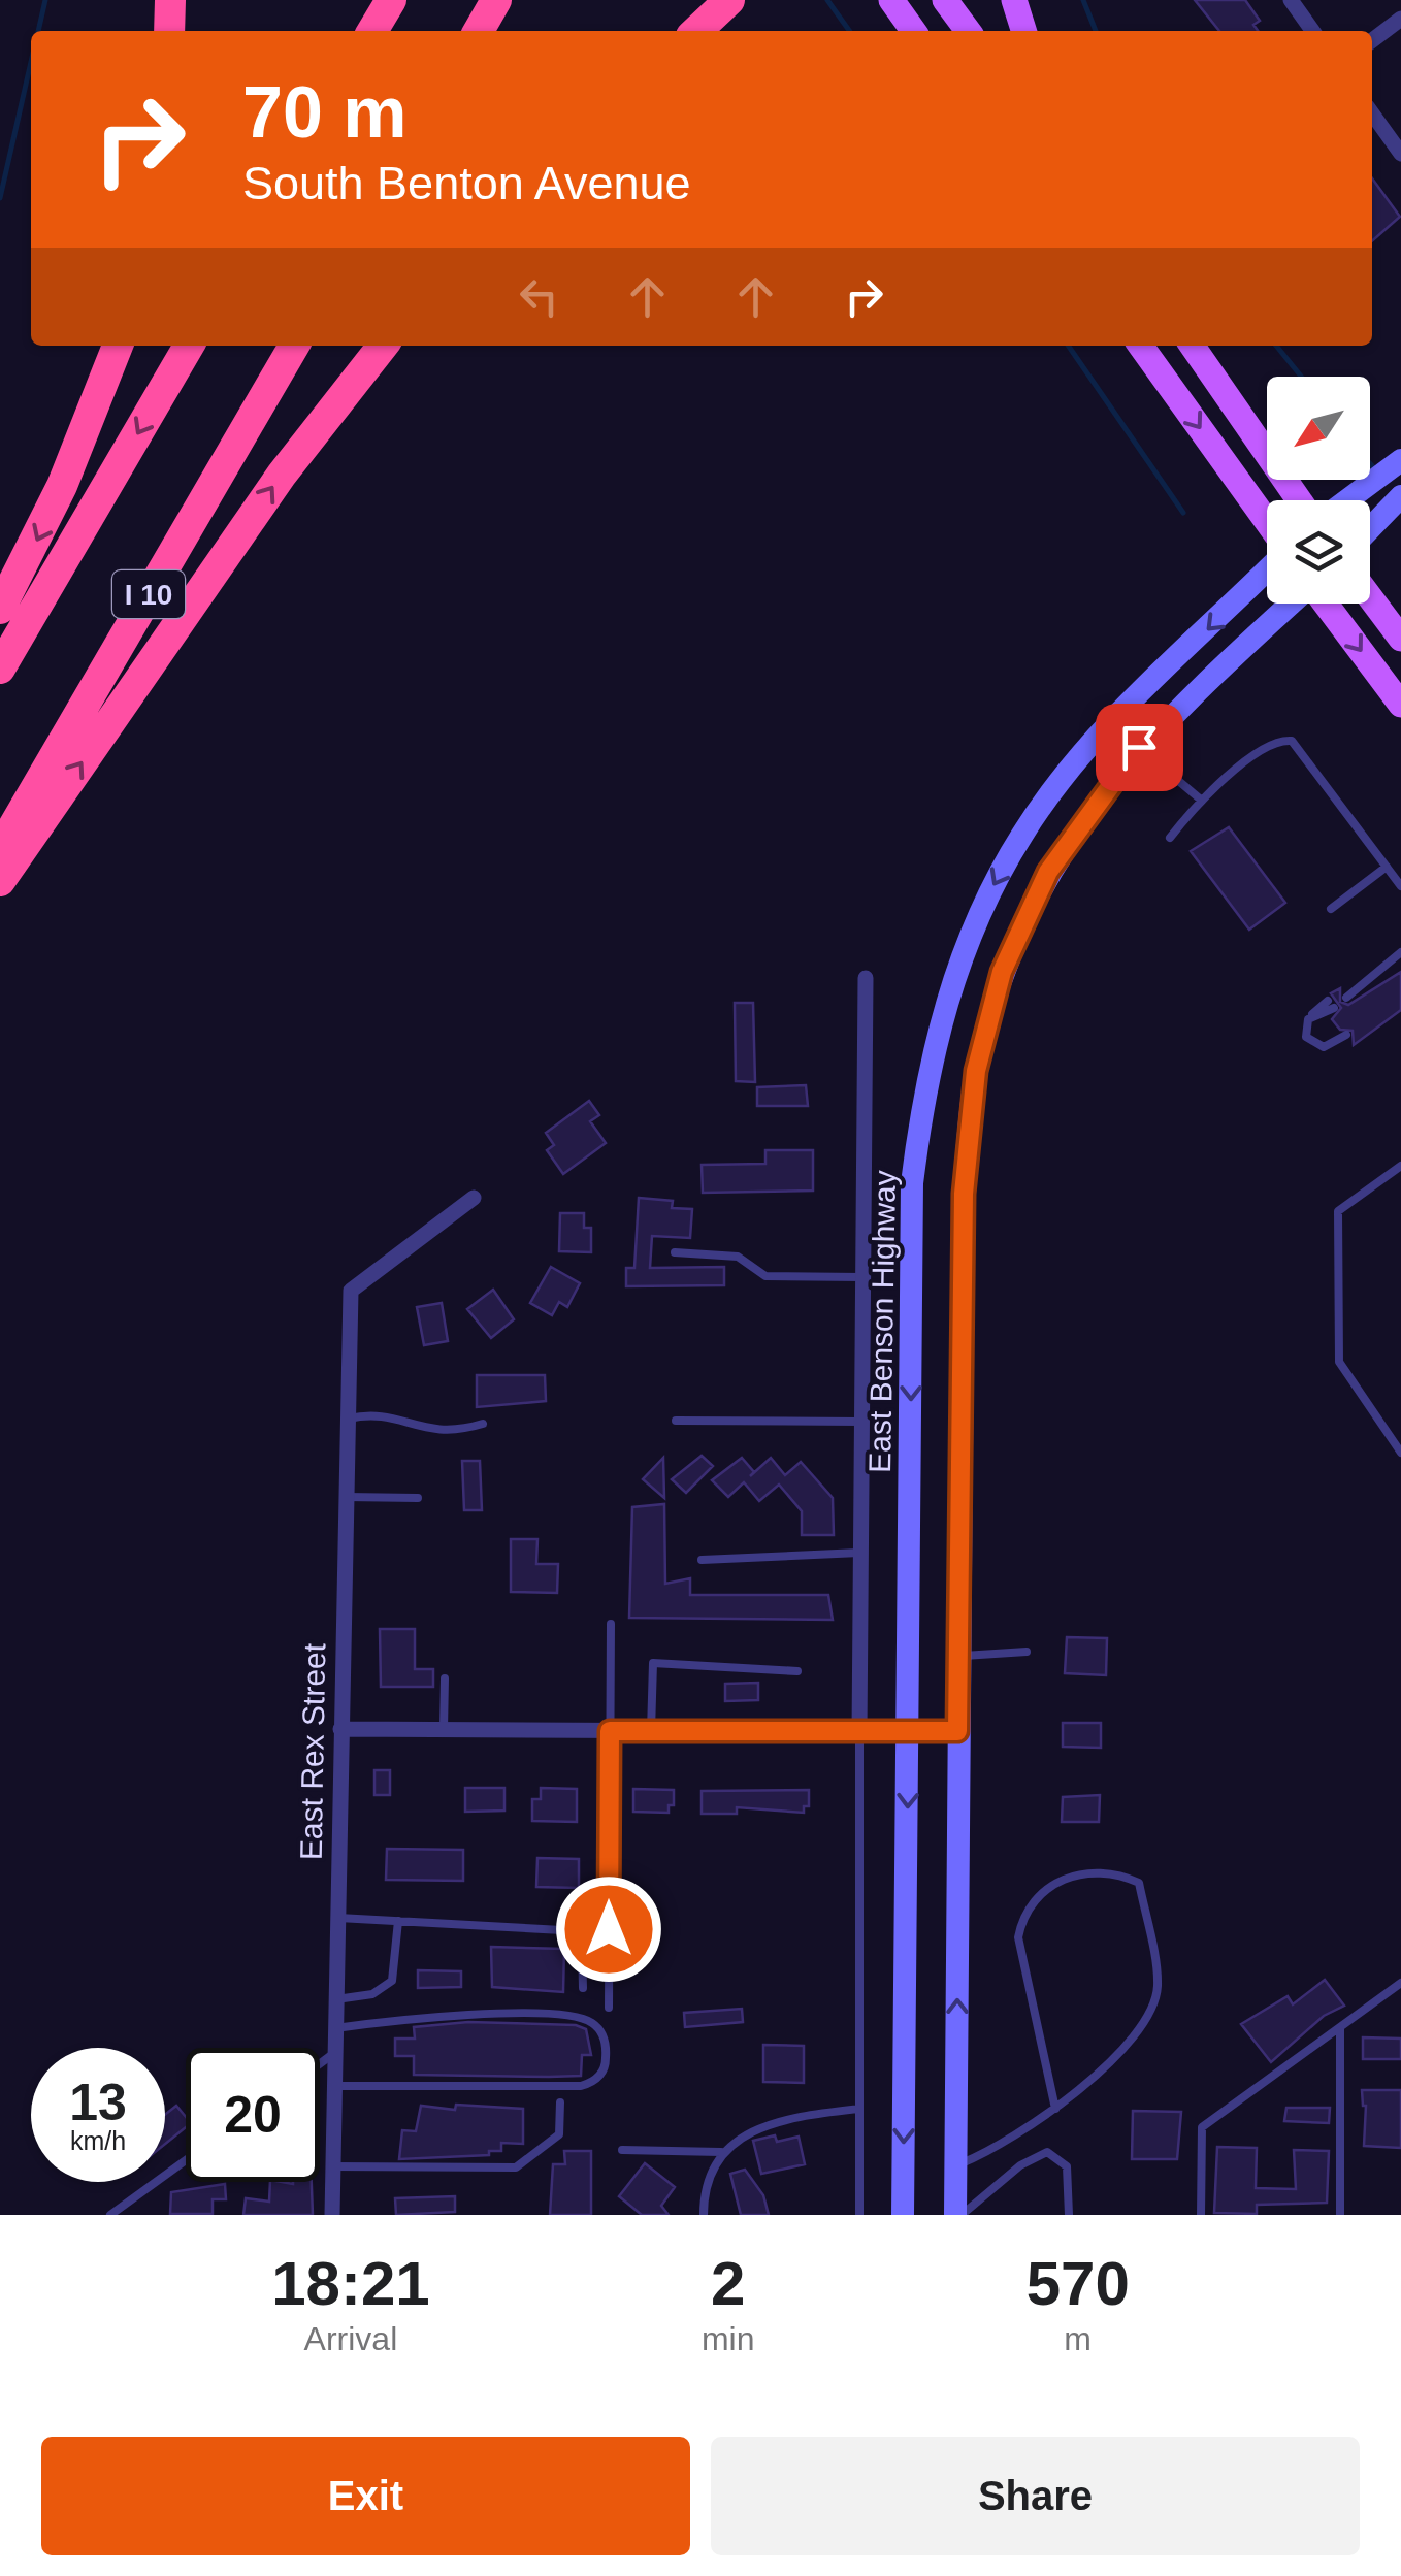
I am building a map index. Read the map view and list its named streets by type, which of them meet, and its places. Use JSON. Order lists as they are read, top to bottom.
{
  "streets": {
    "highway": ["I 10"],
    "main road": ["East Benson Highway"],
    "street": ["East Rex Street"]
  },
  "north": "bottom left",
  "page": {
    "turn": ["70 m", "South Benton Avenue"],
    "speed": "13 km/h",
    "limit": "20",
    "eta": [
      "18:21",
      "Arrival",
      "2",
      "min",
      "570",
      "m"
    ],
    "buttons": ["Exit", "Share"]
  }
}
